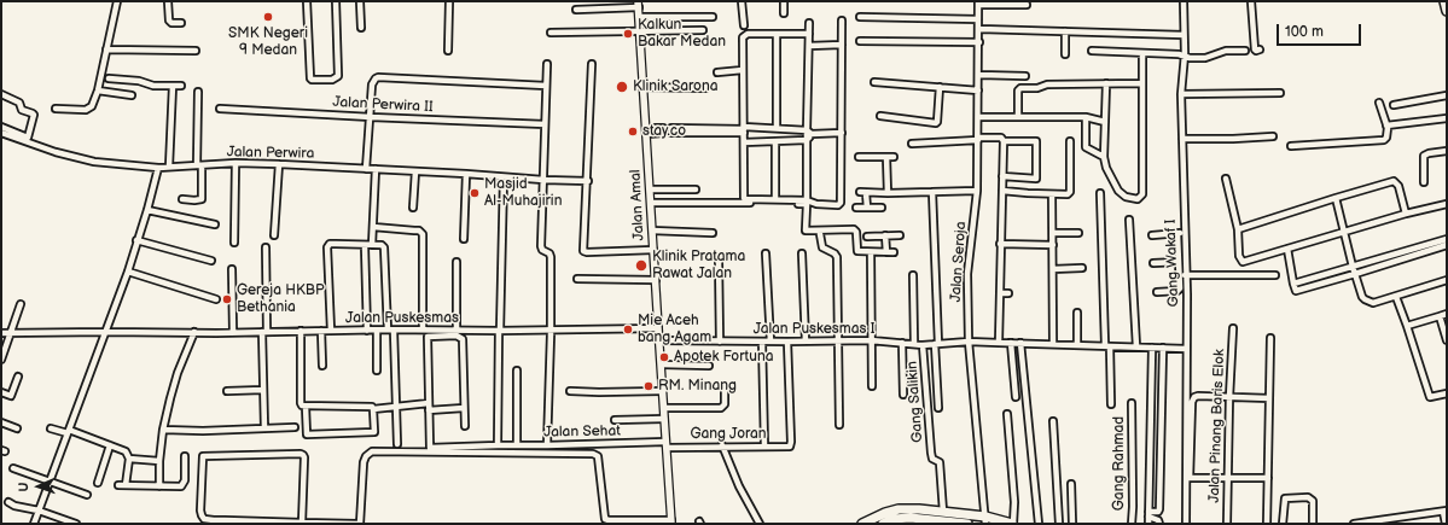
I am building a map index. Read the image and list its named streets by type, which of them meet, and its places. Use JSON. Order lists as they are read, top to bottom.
{
  "streets": {
    "street": [
      "Jalan Perwira II",
      "Jalan Perwira",
      "Jalan Amal",
      "Jalan Seroja",
      "Gang Wakaf I",
      "Jalan Puskesmas",
      "Jalan Puskesmas I",
      "Gang Salikin",
      "Jalan Pinang Baris Elok",
      "Jalan Sehat",
      "Gang Joran",
      "Gang Rahmad"
    ]
  },
  "crossings": [
    ["Jalan Amal", "Jalan Puskesmas"],
    ["Jalan Amal", "Jalan Puskesmas I"],
    ["Jalan Amal", "Jalan Sehat"],
    ["Jalan Amal", "Gang Joran"],
    ["Jalan Seroja", "Jalan Puskesmas I"],
    ["Gang Wakaf I", "Jalan Puskesmas I"],
    ["Jalan Puskesmas I", "Gang Salikin"],
    ["Jalan Puskesmas I", "Gang Joran"],
    ["Jalan Sehat", "Gang Joran"]
  ],
  "places": [
    "SMK Negeri 9 Medan",
    "Kalkun Bakar Medan",
    "Klinik Sarona",
    "stay.co",
    "Masjid Al-Muhajirin",
    "Klinik Pratama Rawat Jalan",
    "Gereja HKBP Bethania",
    "Mie Aceh bang Agam",
    "Apotek Fortuna",
    "RM. Minang"
  ],
  "scale_bar": "100 m",
  "north": "left"
}
